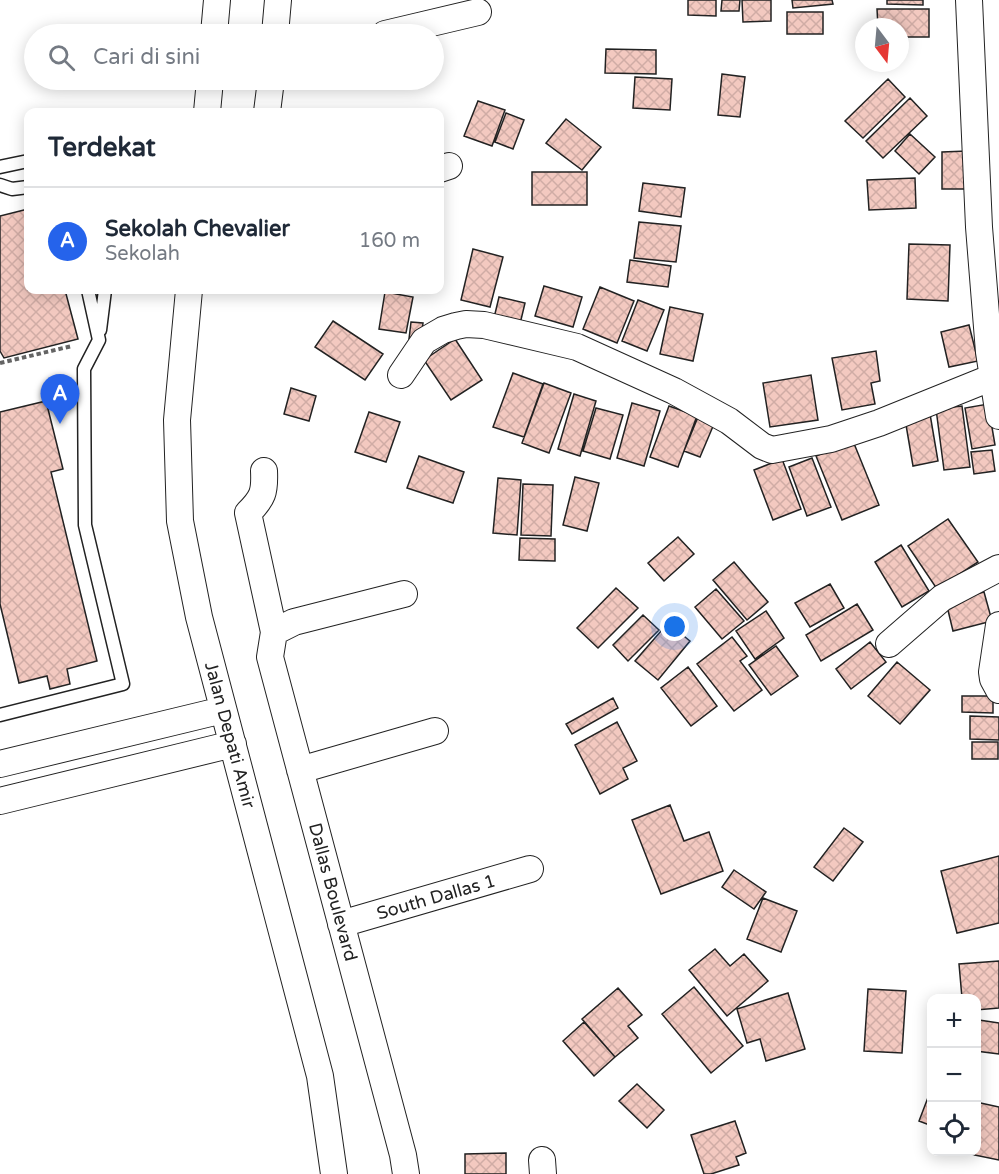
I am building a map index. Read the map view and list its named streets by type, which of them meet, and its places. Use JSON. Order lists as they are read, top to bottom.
{
  "streets": {
    "street": ["Jalan Depati Amir", "Dallas Boulevard", "South Dallas 1"]
  },
  "crossings": [
    ["Dallas Boulevard", "South Dallas 1"]
  ],
  "north": "bottom",
  "page": {
    "search": "Cari di sini",
    "heading": "Terdekat",
    "list": [
      {
        "mark": "A",
        "name": "Sekolah Chevalier",
        "note": "Sekolah",
        "value": "160 m"
      }
    ],
    "pins": "A",
    "map_buttons": ["+", "−"]
  }
}
